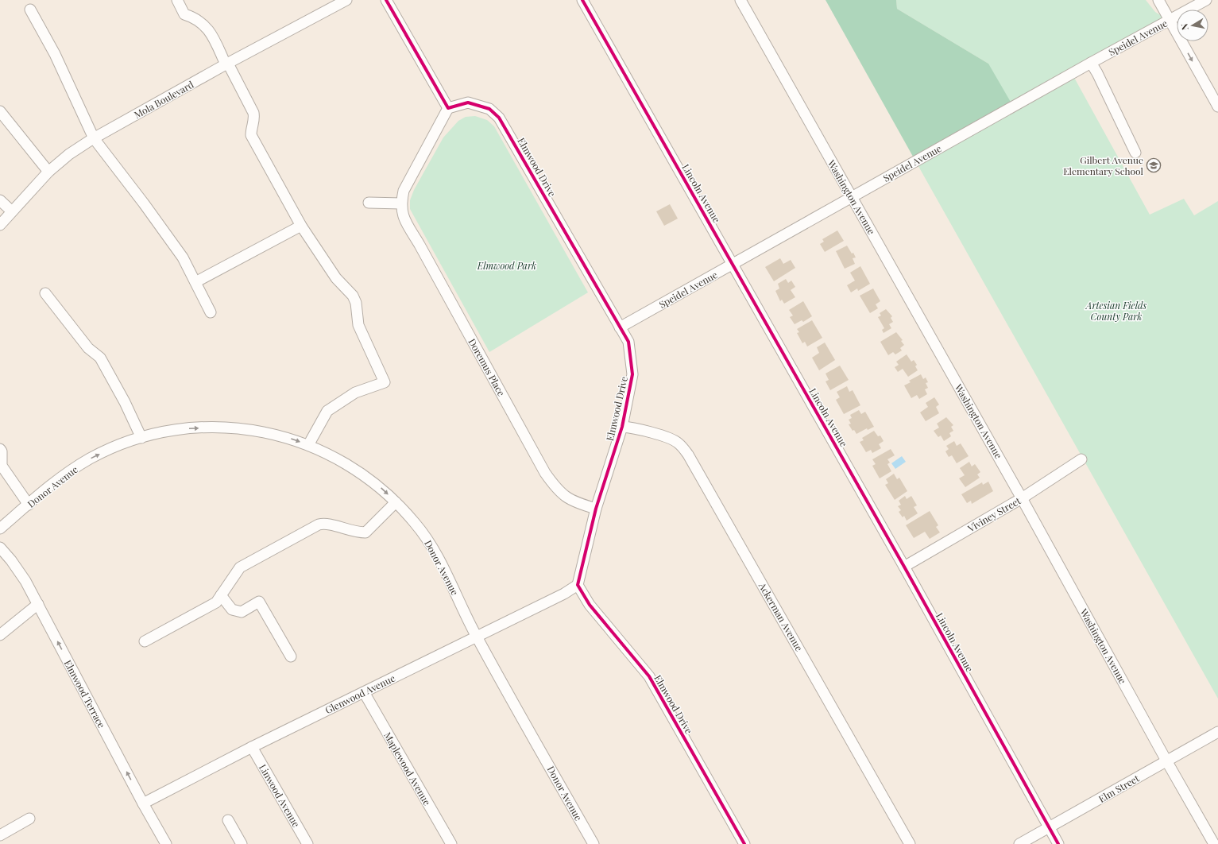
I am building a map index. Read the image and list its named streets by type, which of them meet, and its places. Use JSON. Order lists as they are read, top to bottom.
{
  "streets": {
    "street": [
      "Speidel Avenue",
      "Mola Boulevard",
      "Elmwood Drive",
      "Lincoln Avenue",
      "Washington Avenue",
      "Doremus Place",
      "Donor Avenue",
      "Viviney Street",
      "Ackerman Avenue",
      "Elmwood Terrace",
      "Glenwood Avenue",
      "Maplewood Avenue",
      "Elm Street",
      "Linwood Avenue"
    ]
  },
  "crossings": [
    ["Speidel Avenue", "Elmwood Drive"],
    ["Speidel Avenue", "Lincoln Avenue"],
    ["Speidel Avenue", "Washington Avenue"],
    ["Elmwood Drive", "Doremus Place"],
    ["Elmwood Drive", "Ackerman Avenue"],
    ["Elmwood Drive", "Glenwood Avenue"],
    ["Lincoln Avenue", "Viviney Street"],
    ["Lincoln Avenue", "Elm Street"],
    ["Washington Avenue", "Viviney Street"],
    ["Washington Avenue", "Elm Street"],
    ["Donor Avenue", "Glenwood Avenue"],
    ["Elmwood Terrace", "Glenwood Avenue"],
    ["Glenwood Avenue", "Maplewood Avenue"],
    ["Glenwood Avenue", "Linwood Avenue"]
  ],
  "one_way": ["Donor Avenue", "Elmwood Terrace"],
  "parks": ["Elmwood Park", "Artesian Fields County Park"],
  "places": {
    "school or university": ["Gilbert Avenue Elementary School"]
  },
  "north": "left"
}
